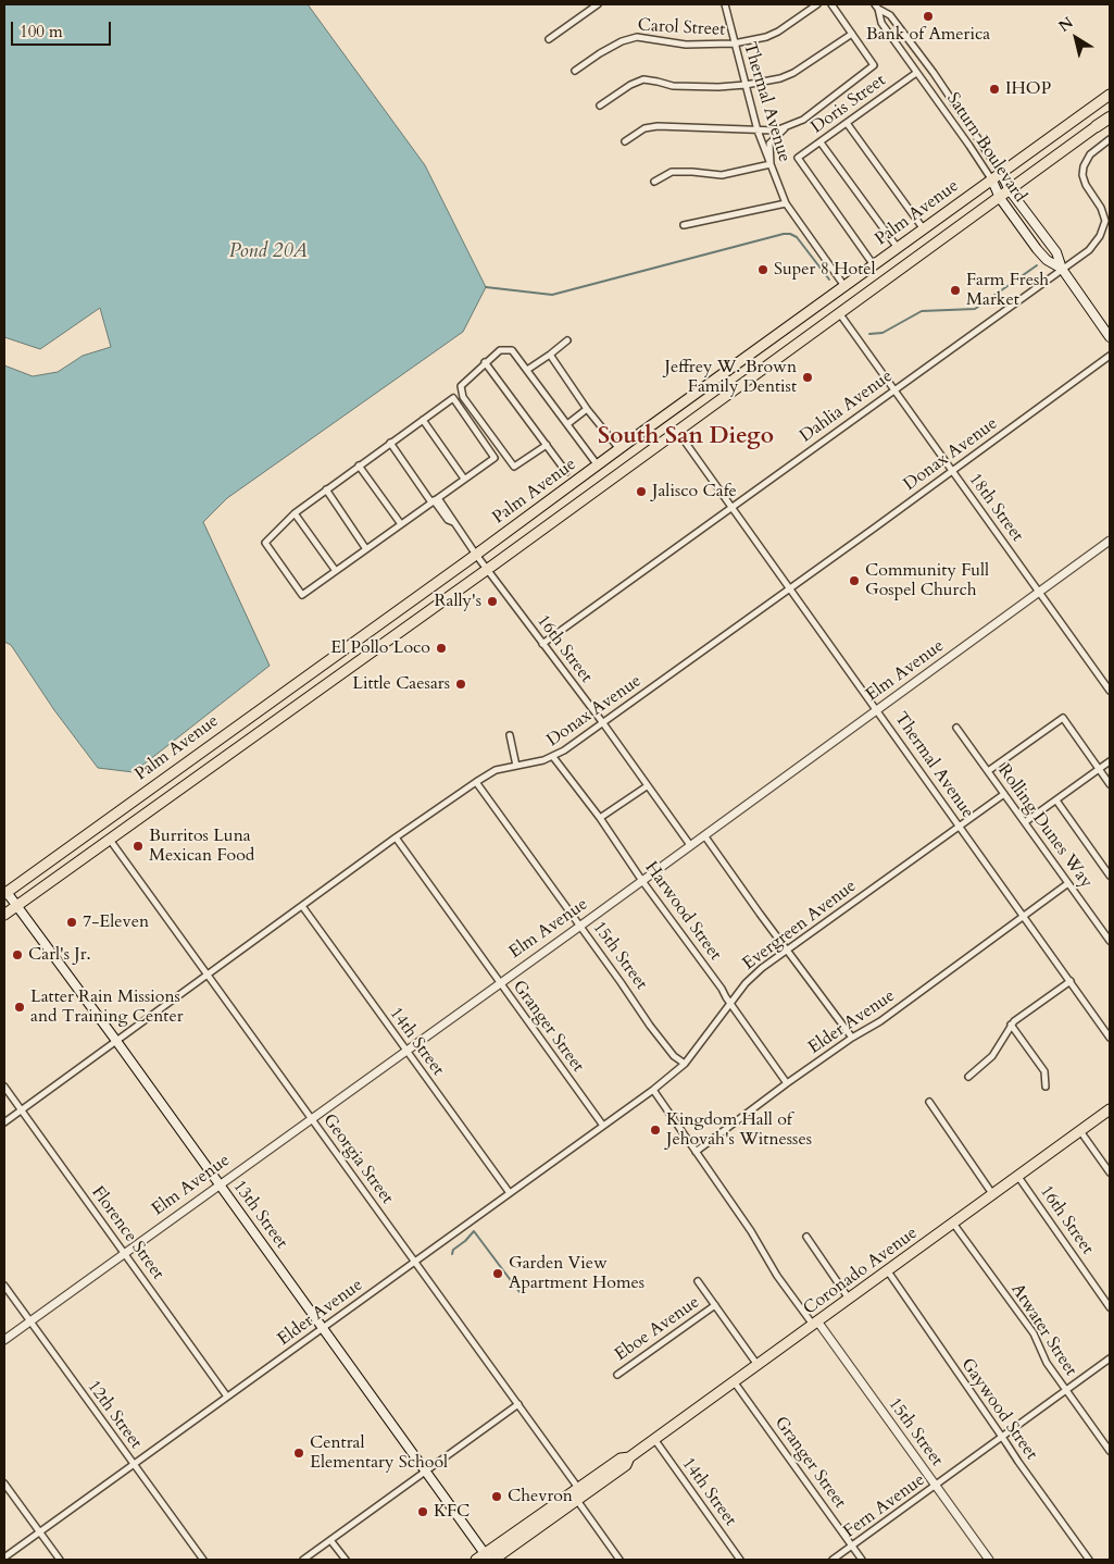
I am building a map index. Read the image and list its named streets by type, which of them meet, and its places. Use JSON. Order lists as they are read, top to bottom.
{
  "streets": {
    "main road": [
      "Saturn Boulevard",
      "Palm Avenue",
      "13th Street",
      "Coronado Avenue"
    ],
    "street": [
      "Carol Street",
      "Thermal Avenue",
      "Doris Street",
      "Dahlia Avenue",
      "Donax Avenue",
      "18th Street",
      "16th Street",
      "Elm Avenue",
      "Rolling Dunes Way",
      "Harwood Street",
      "Evergreen Avenue",
      "15th Street",
      "Elder Avenue",
      "Granger Street",
      "14th Street",
      "Georgia Street",
      "Florence Street",
      "Eboe Avenue",
      "Atwater Street",
      "Gaywood Street",
      "12th Street",
      "Fern Avenue"
    ]
  },
  "crossings": [
    ["Carol Street", "Thermal Avenue"],
    ["Thermal Avenue", "Palm Avenue"],
    ["Thermal Avenue", "Dahlia Avenue"],
    ["Thermal Avenue", "Donax Avenue"],
    ["Thermal Avenue", "Elm Avenue"],
    ["Thermal Avenue", "Evergreen Avenue"],
    ["Thermal Avenue", "Elder Avenue"],
    ["Doris Street", "Saturn Boulevard"],
    ["Doris Street", "Palm Avenue"],
    ["Saturn Boulevard", "Palm Avenue"],
    ["Saturn Boulevard", "Dahlia Avenue"],
    ["Palm Avenue", "18th Street"],
    ["Palm Avenue", "16th Street"],
    ["Palm Avenue", "Georgia Street"],
    ["Palm Avenue", "13th Street"],
    ["Dahlia Avenue", "18th Street"],
    ["Dahlia Avenue", "16th Street"],
    ["Donax Avenue", "18th Street"],
    ["Donax Avenue", "16th Street"],
    ["Donax Avenue", "Harwood Street"],
    ["Donax Avenue", "15th Street"],
    ["Donax Avenue", "Granger Street"],
    ["Donax Avenue", "14th Street"],
    ["Donax Avenue", "Georgia Street"],
    ["Donax Avenue", "13th Street"],
    ["Donax Avenue", "Florence Street"],
    ["18th Street", "Elm Avenue"],
    ["16th Street", "Elm Avenue"],
    ["16th Street", "Coronado Avenue"],
    ["Elm Avenue", "Harwood Street"],
    ["Elm Avenue", "15th Street"],
    ["Elm Avenue", "Granger Street"],
    ["Elm Avenue", "14th Street"],
    ["Elm Avenue", "Georgia Street"],
    ["Elm Avenue", "13th Street"],
    ["Elm Avenue", "Florence Street"],
    ["Elm Avenue", "12th Street"],
    ["Rolling Dunes Way", "Evergreen Avenue"],
    ["Rolling Dunes Way", "Elder Avenue"],
    ["Harwood Street", "Evergreen Avenue"],
    ["Harwood Street", "Elder Avenue"],
    ["Evergreen Avenue", "15th Street"],
    ["Evergreen Avenue", "Elder Avenue"],
    ["15th Street", "Elder Avenue"],
    ["15th Street", "Coronado Avenue"],
    ["15th Street", "Fern Avenue"],
    ["Elder Avenue", "Granger Street"],
    ["Elder Avenue", "14th Street"],
    ["Elder Avenue", "Georgia Street"],
    ["Elder Avenue", "13th Street"],
    ["Elder Avenue", "Florence Street"],
    ["Elder Avenue", "12th Street"],
    ["Granger Street", "Coronado Avenue"],
    ["Granger Street", "Fern Avenue"],
    ["14th Street", "Coronado Avenue"],
    ["Georgia Street", "Coronado Avenue"],
    ["Coronado Avenue", "Atwater Street"],
    ["Coronado Avenue", "Gaywood Street"],
    ["Atwater Street", "Fern Avenue"],
    ["Gaywood Street", "Fern Avenue"]
  ],
  "districts": ["South San Diego"],
  "water": ["Pond 20A"],
  "places": [
    "Bank of America",
    "IHOP",
    "Super 8 Hotel",
    "Farm Fresh Market",
    "Jeffrey W. Brown Family Dentist",
    "Jalisco Cafe",
    "Community Full Gospel Church",
    "Rally's",
    "El Pollo Loco",
    "Little Caesars",
    "Burritos Luna Mexican Food",
    "7-Eleven",
    "Carl's Jr.",
    "Latter Rain Missions and Training Center",
    "Kingdom Hall of Jehovah's Witnesses",
    "Garden View Apartment Homes",
    "Central Elementary School",
    "Chevron",
    "KFC"
  ],
  "scale_bar": "100 m",
  "north": "top left"
}
